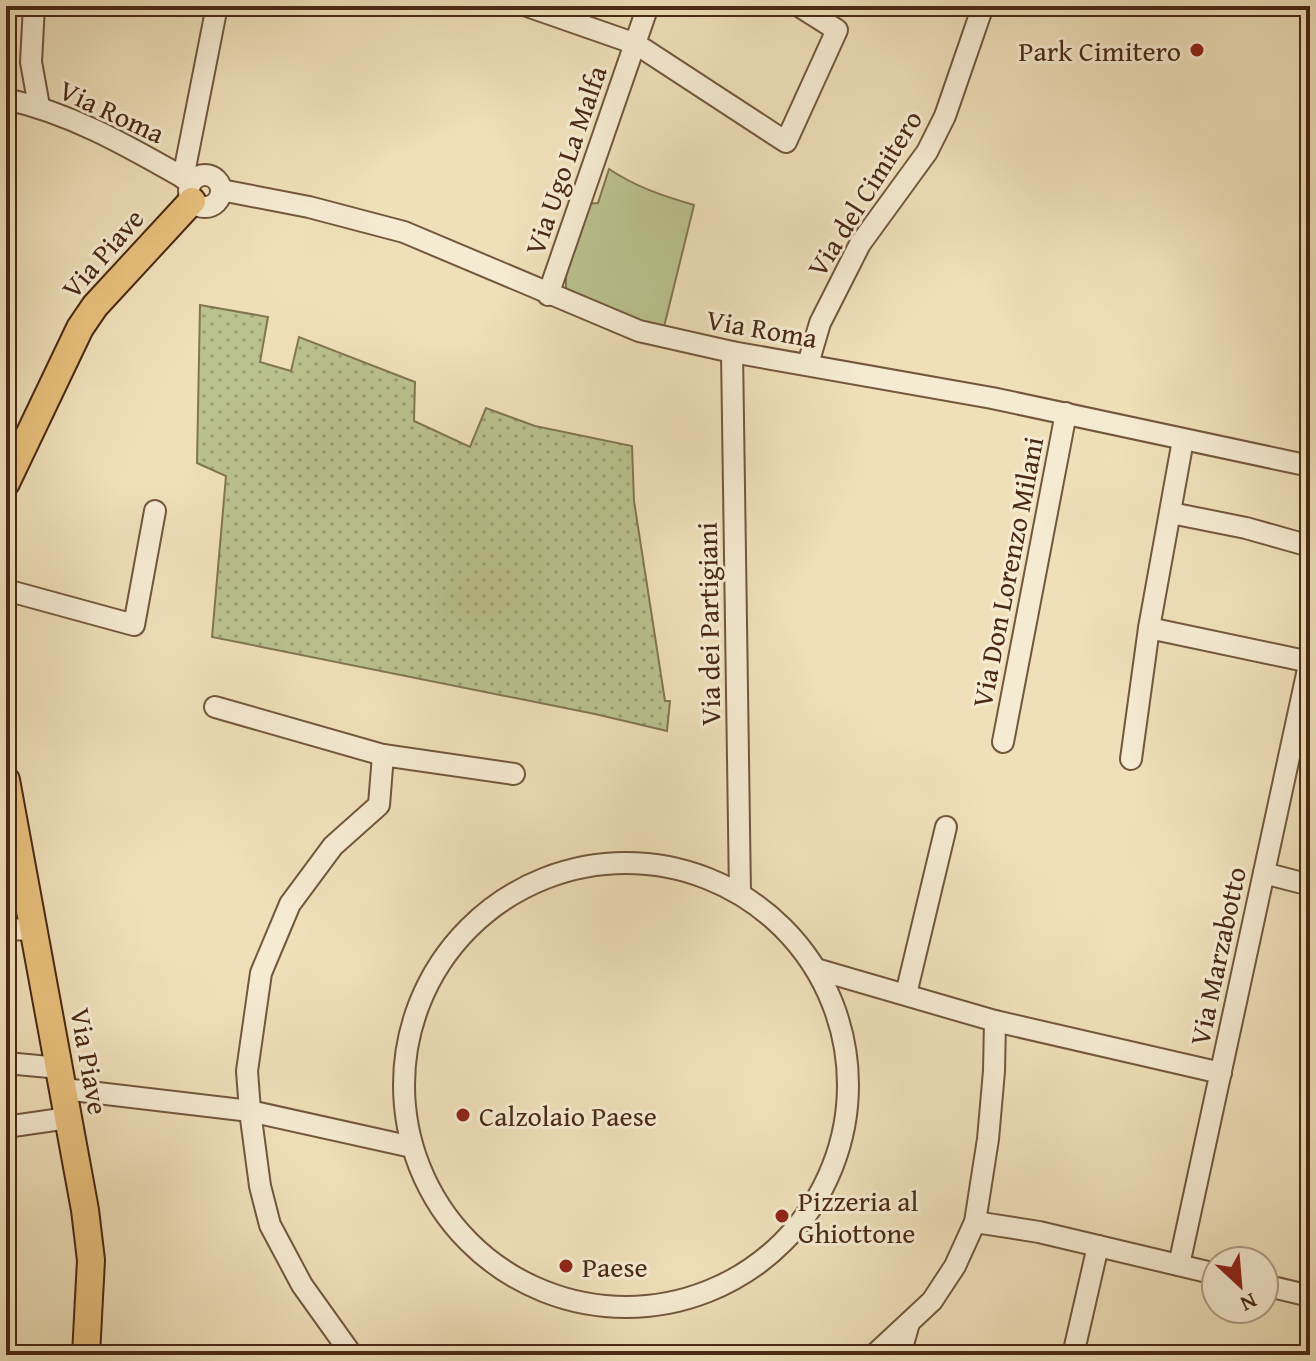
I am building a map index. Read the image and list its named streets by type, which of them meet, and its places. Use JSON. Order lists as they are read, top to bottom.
{
  "streets": {
    "main road": ["Via Piave"],
    "street": [
      "Via Roma",
      "Via Ugo La Malfa",
      "Via del Cimitero",
      "Via Don Lorenzo Milani",
      "Via dei Partigiani",
      "Via Marzabotto"
    ]
  },
  "crossings": [
    ["Via Roma", "Via Ugo La Malfa"],
    ["Via Roma", "Via del Cimitero"],
    ["Via Roma", "Via Piave"],
    ["Via Roma", "Via Don Lorenzo Milani"],
    ["Via Roma", "Via dei Partigiani"]
  ],
  "places": [
    "Park Cimitero",
    "Calzolaio Paese",
    "Pizzeria al Ghiottone",
    "Paese"
  ],
  "north": "bottom right"
}
